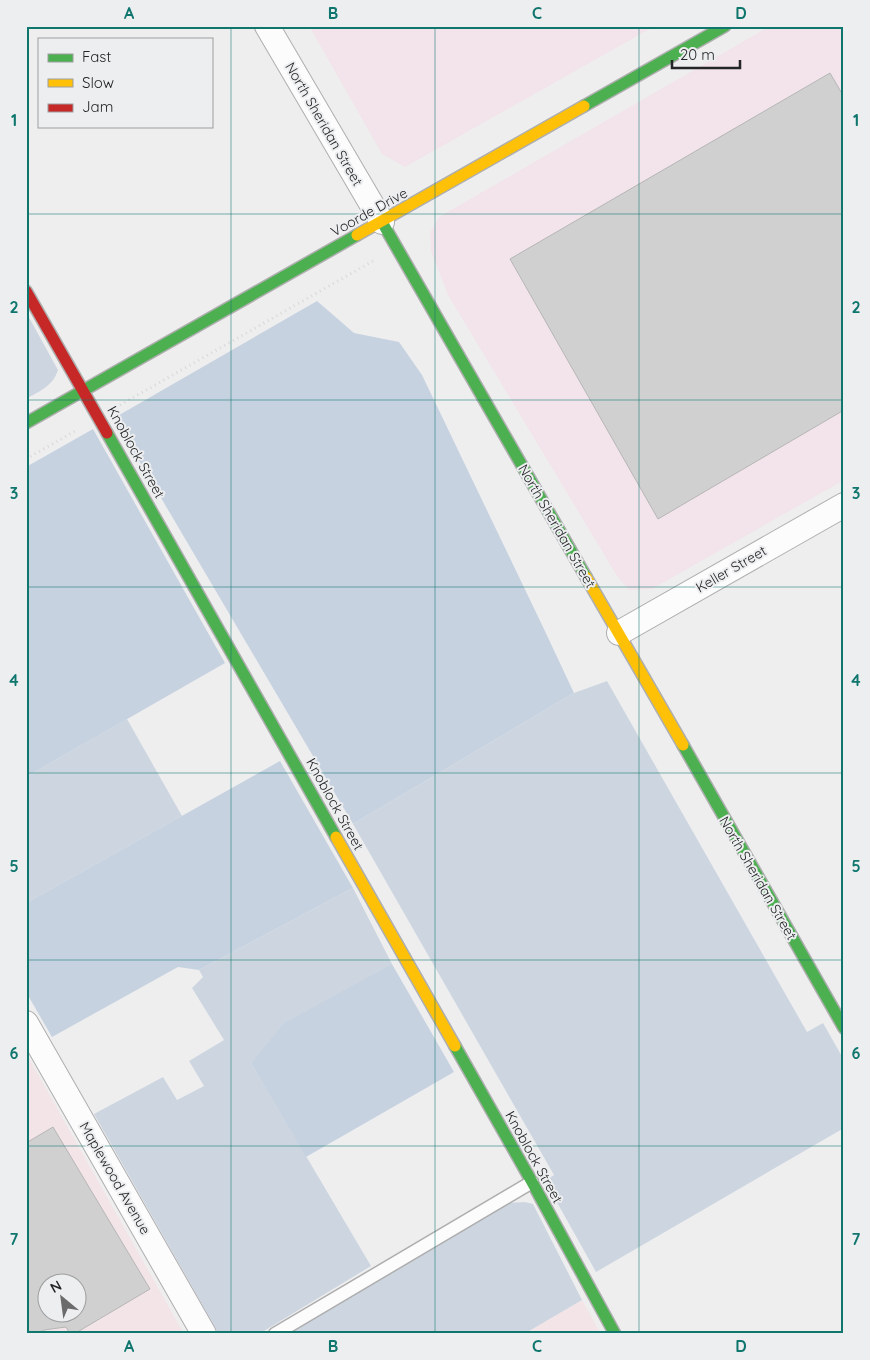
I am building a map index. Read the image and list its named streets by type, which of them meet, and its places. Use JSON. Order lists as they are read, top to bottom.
{
  "streets": {
    "street": [
      "North Sheridan Street",
      "Voorde Drive",
      "Knoblock Street",
      "Keller Street",
      "Maplewood Avenue"
    ]
  },
  "crossings": [
    ["North Sheridan Street", "Voorde Drive"],
    ["North Sheridan Street", "Keller Street"],
    ["Voorde Drive", "Knoblock Street"]
  ],
  "legend": ["Fast", "Slow", "Jam"],
  "scale_bar": "20 m",
  "north": "top left",
  "grid": {
    "columns": [
      "A",
      "B",
      "C",
      "D"
    ],
    "rows": [
      "1",
      "2",
      "3",
      "4",
      "5",
      "6",
      "7"
    ]
  }
}
